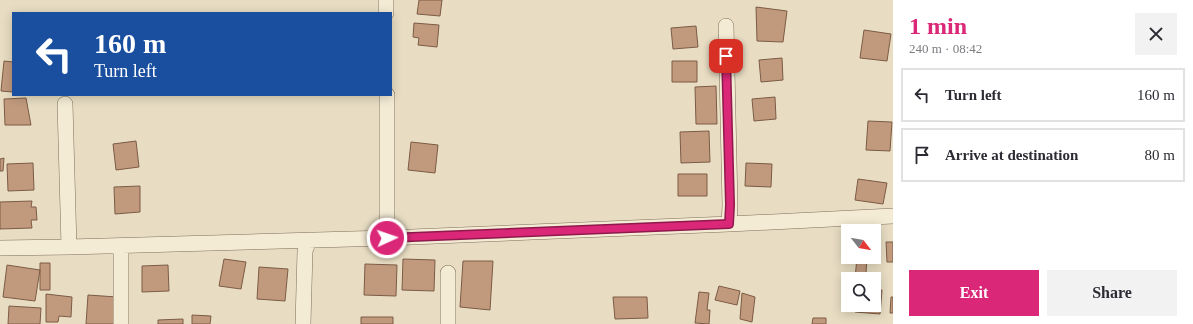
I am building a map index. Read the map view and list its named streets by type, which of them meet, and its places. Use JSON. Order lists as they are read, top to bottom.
{
  "north": "bottom right",
  "page": {
    "heading": ["1 min", "240 m · 08:42"],
    "turn": ["160 m", "Turn left"],
    "list": [
      {
        "name": "Turn left",
        "value": "160 m"
      },
      {
        "name": "Arrive at destination",
        "value": "80 m"
      }
    ],
    "buttons": ["Exit", "Share"]
  }
}
